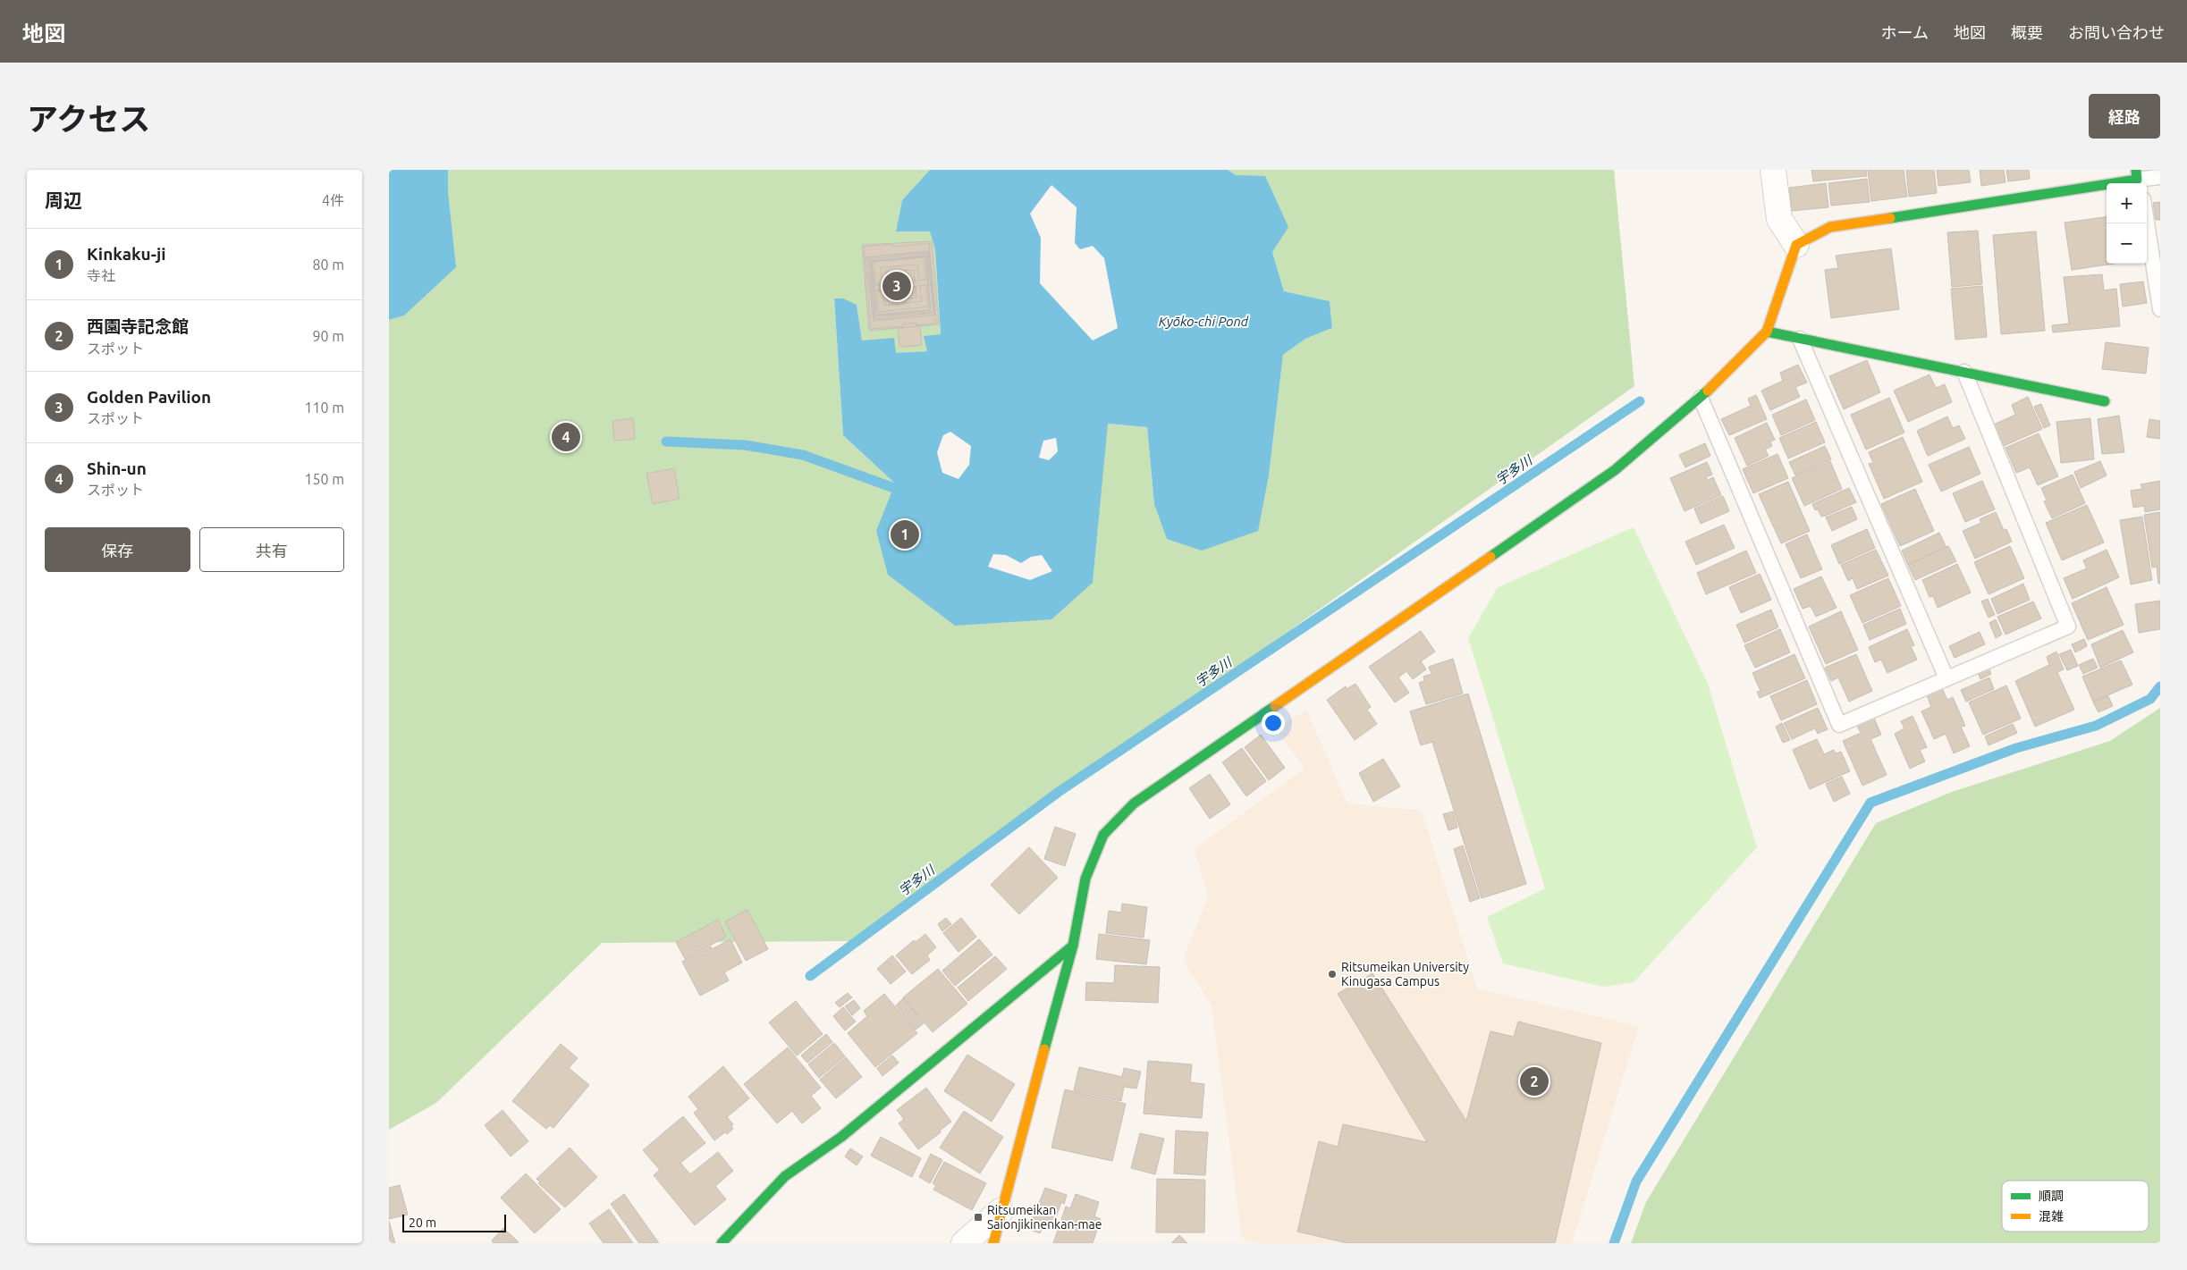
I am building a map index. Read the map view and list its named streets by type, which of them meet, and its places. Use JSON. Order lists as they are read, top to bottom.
{
  "water": ["Kyōko-chi Pond", "宇多川"],
  "places": {
    "other": ["Ritsumeikan University Kinugasa Campus"],
    "transit": ["Ritsumeikan Saionjikinenkan-mae"]
  },
  "legend": ["順調", "混雑"],
  "scale_bar": "20 m",
  "page": {
    "header": "地図",
    "nav": [
      "ホーム",
      "地図",
      "概要",
      "お問い合わせ"
    ],
    "title": "アクセス",
    "buttons": [
      "経路",
      ["保存", "共有"]
    ],
    "heading": ["周辺", "4件"],
    "map_buttons": ["+", "−"],
    "list": [
      {
        "mark": "1",
        "name": "Kinkaku-ji",
        "note": "寺社",
        "value": "80 m"
      },
      {
        "mark": "2",
        "name": "西園寺記念館",
        "note": "スポット",
        "value": "90 m"
      },
      {
        "mark": "3",
        "name": "Golden Pavilion",
        "note": "スポット",
        "value": "110 m"
      },
      {
        "mark": "4",
        "name": "Shin-un",
        "note": "スポット",
        "value": "150 m"
      }
    ],
    "pins": [
      "3",
      "4",
      "1",
      "2"
    ],
    "scale": "20 m"
  }
}
